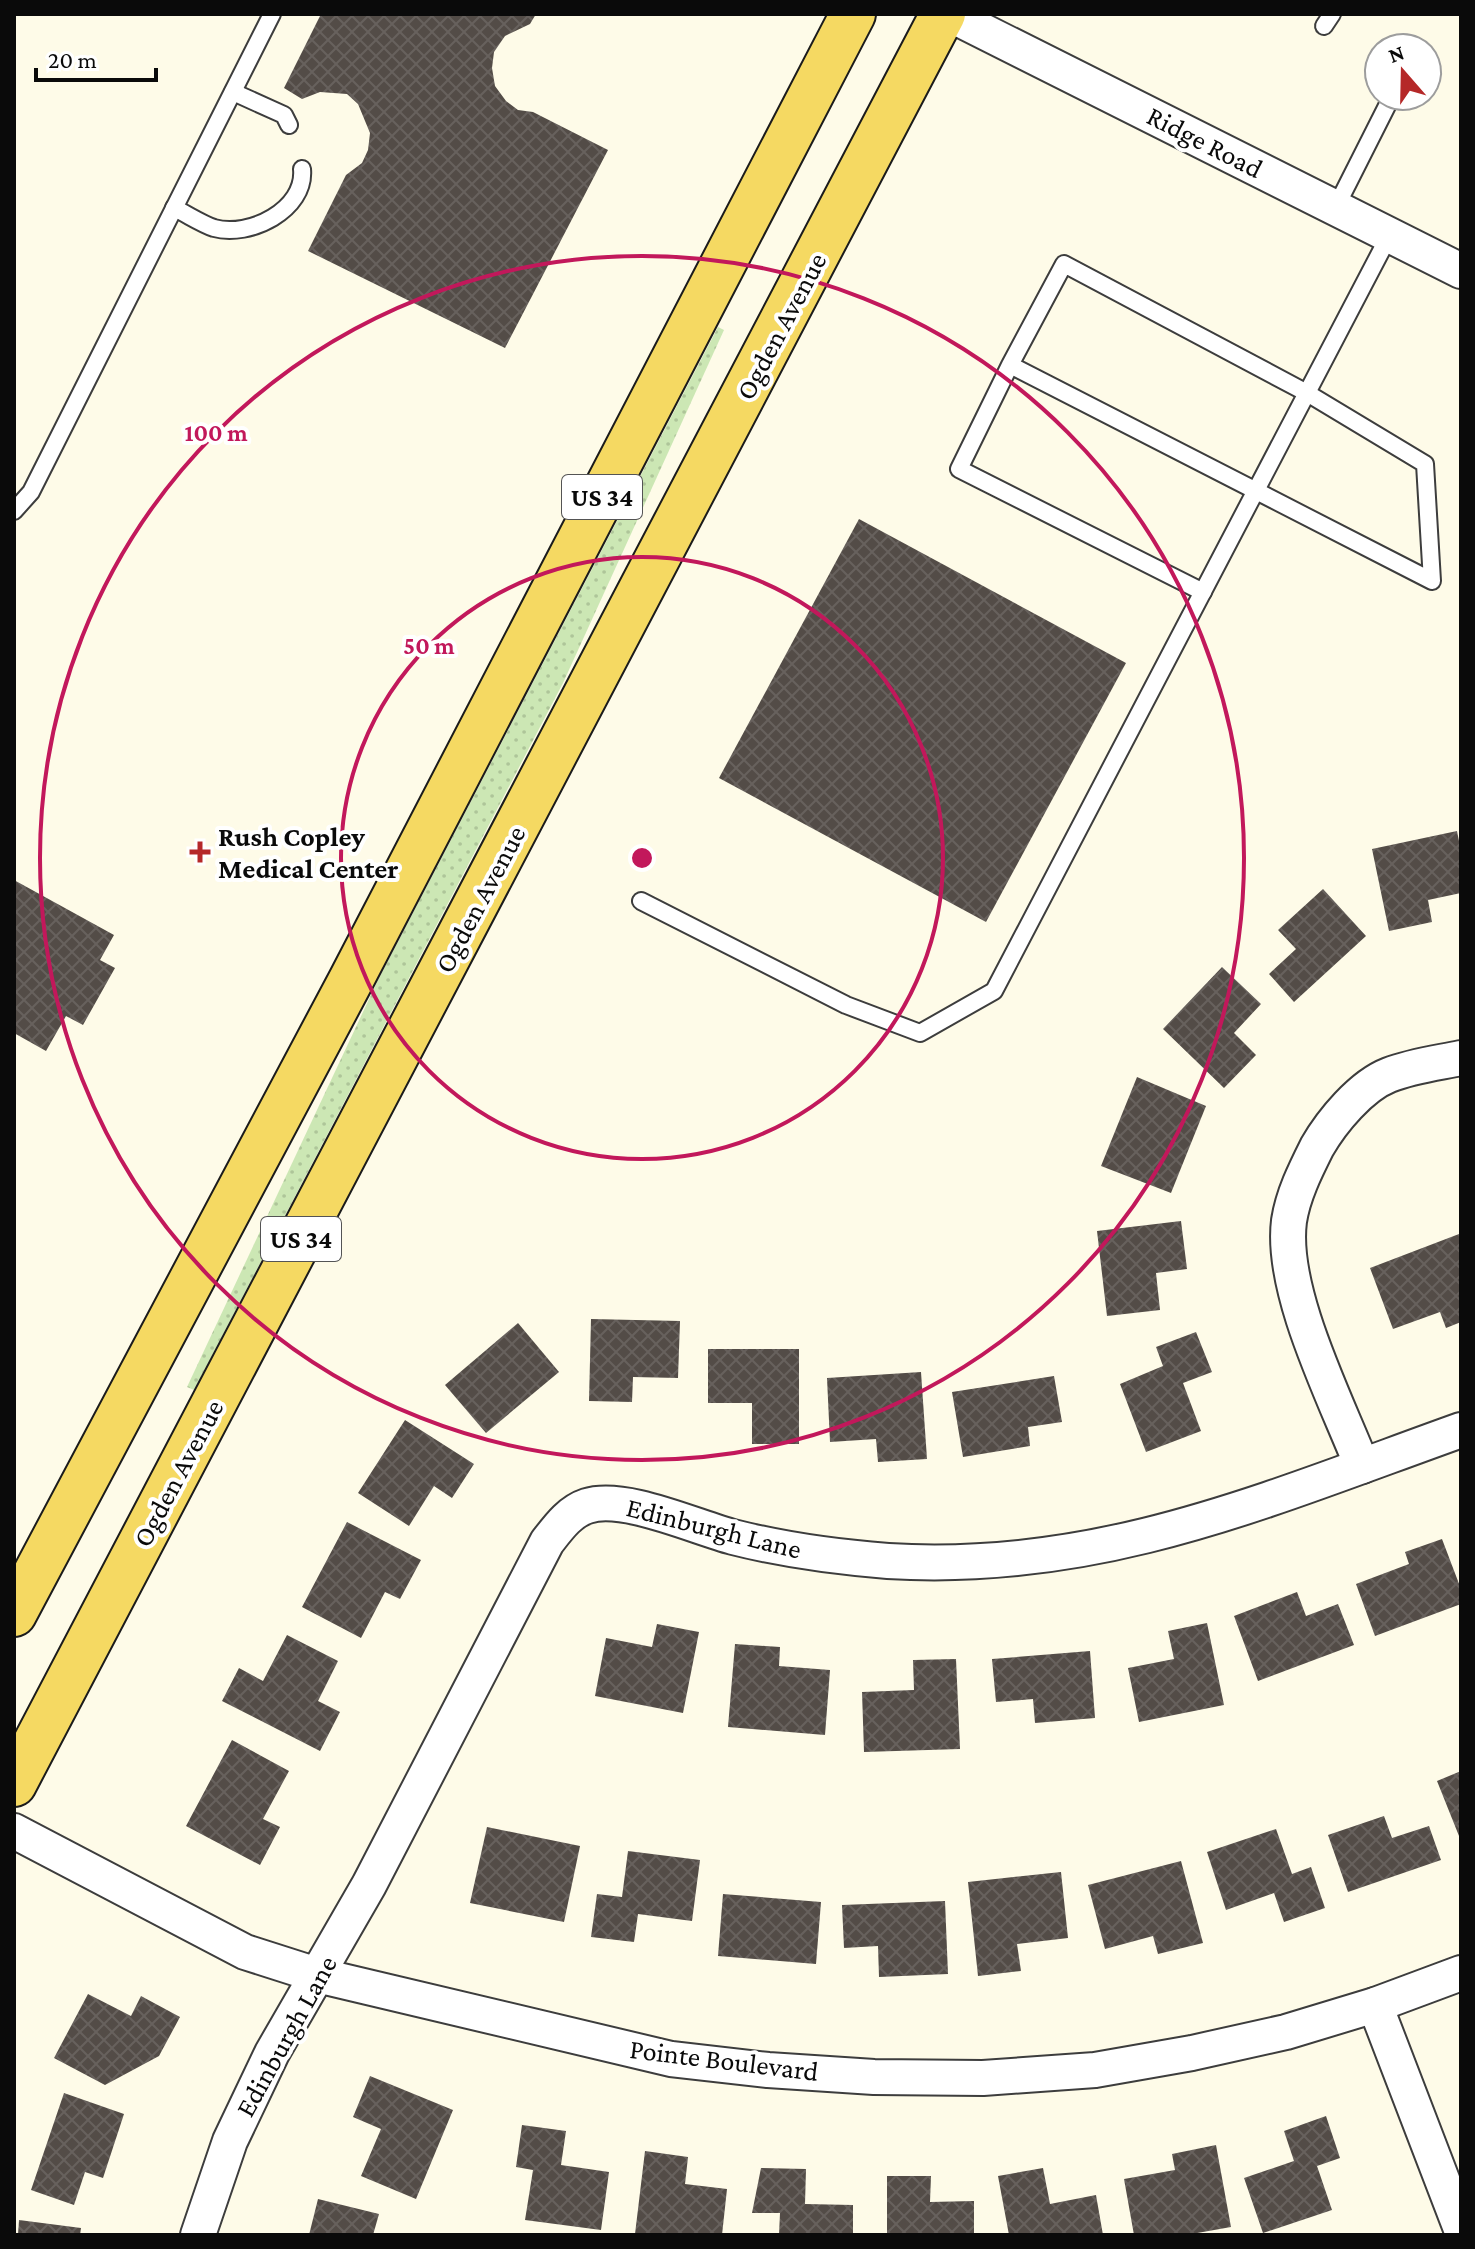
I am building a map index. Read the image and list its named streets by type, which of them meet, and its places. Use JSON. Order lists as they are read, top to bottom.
{
  "streets": {
    "main road": ["Ogden Avenue", "US 34"],
    "street": ["Ridge Road", "Edinburgh Lane", "Pointe Boulevard"]
  },
  "crossings": [
    ["Ridge Road", "Ogden Avenue"],
    ["Edinburgh Lane", "Pointe Boulevard"]
  ],
  "places": {
    "health": ["Rush Copley Medical Center"]
  },
  "scale_bar": "20 m",
  "north": "top",
  "rings": ["100 m", "50 m"]
}
